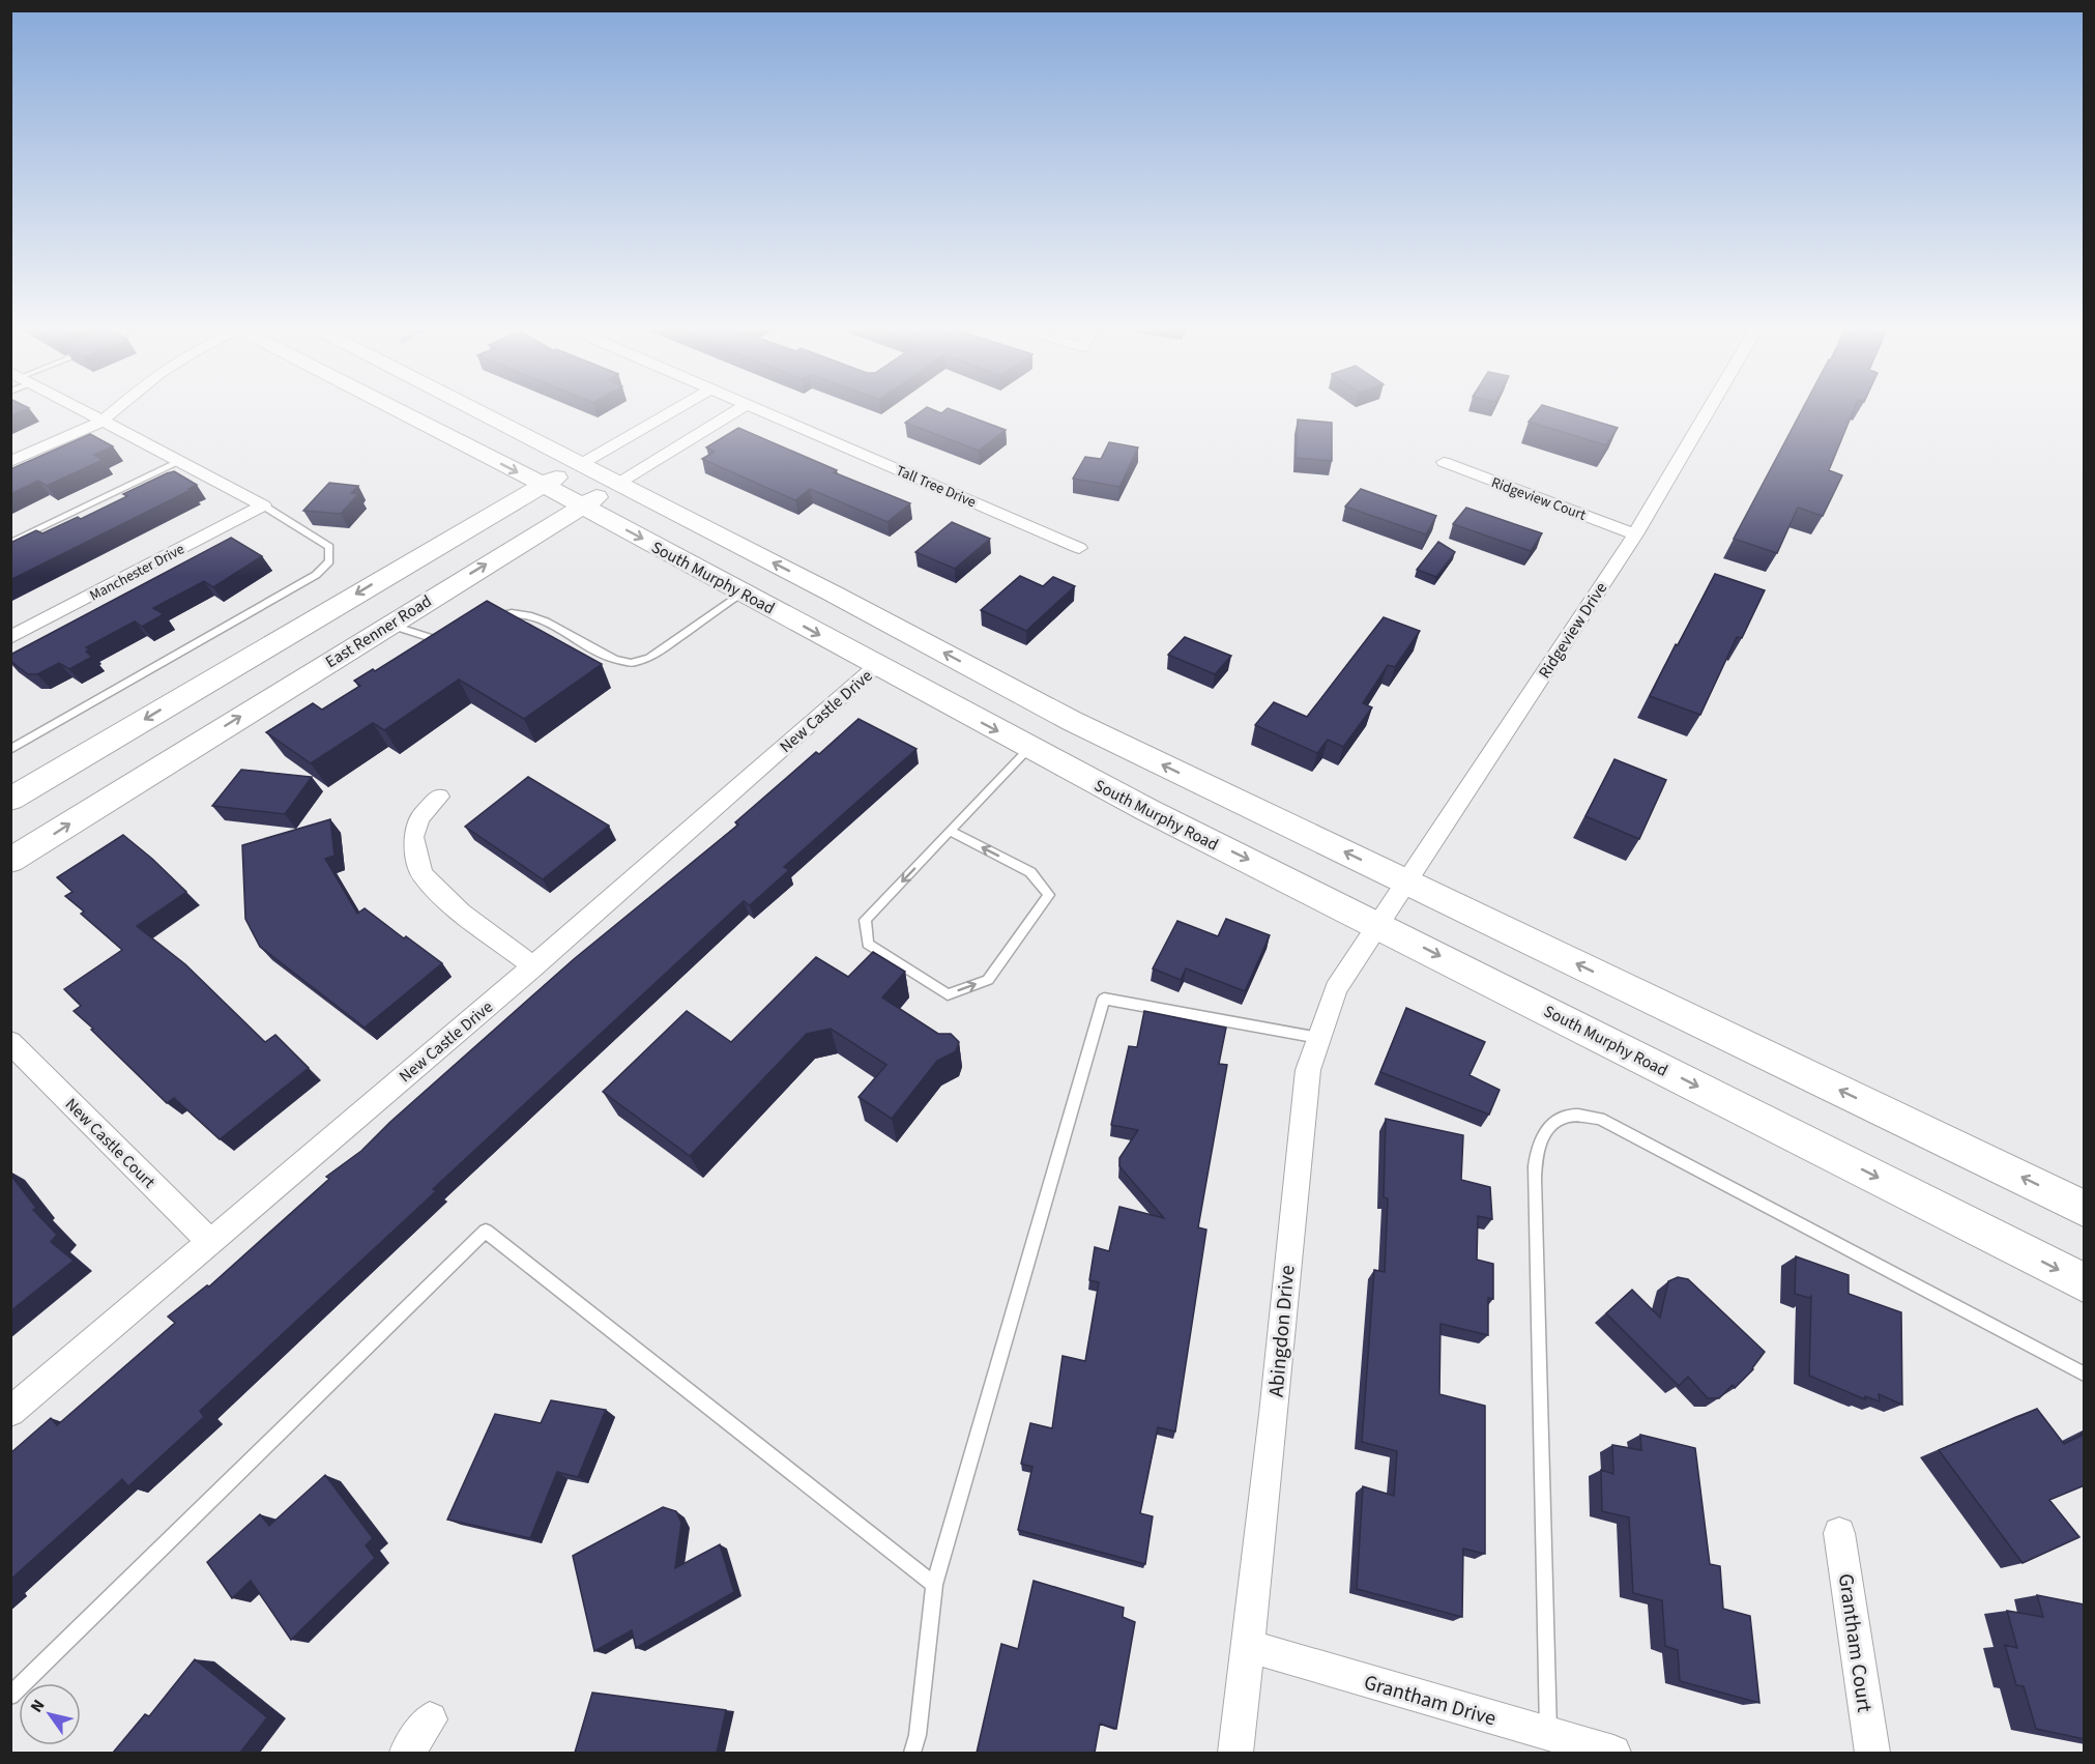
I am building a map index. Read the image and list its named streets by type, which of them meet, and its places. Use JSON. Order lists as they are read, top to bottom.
{
  "streets": {
    "main road": ["South Murphy Road", "East Renner Road"],
    "street": [
      "Tall Tree Drive",
      "Ridgeview Court",
      "Manchester Drive",
      "Ridgeview Drive",
      "New Castle Drive",
      "New Castle Court",
      "Abingdon Drive",
      "Grantham Court",
      "Grantham Drive"
    ]
  },
  "crossings": [
    ["Ridgeview Court", "Ridgeview Drive"],
    ["South Murphy Road", "Ridgeview Drive"],
    ["South Murphy Road", "East Renner Road"],
    ["South Murphy Road", "New Castle Drive"],
    ["South Murphy Road", "Abingdon Drive"],
    ["Ridgeview Drive", "Abingdon Drive"],
    ["New Castle Drive", "New Castle Court"],
    ["Abingdon Drive", "Grantham Drive"]
  ],
  "one_way": ["East Renner Road"],
  "north": "top left"
}
